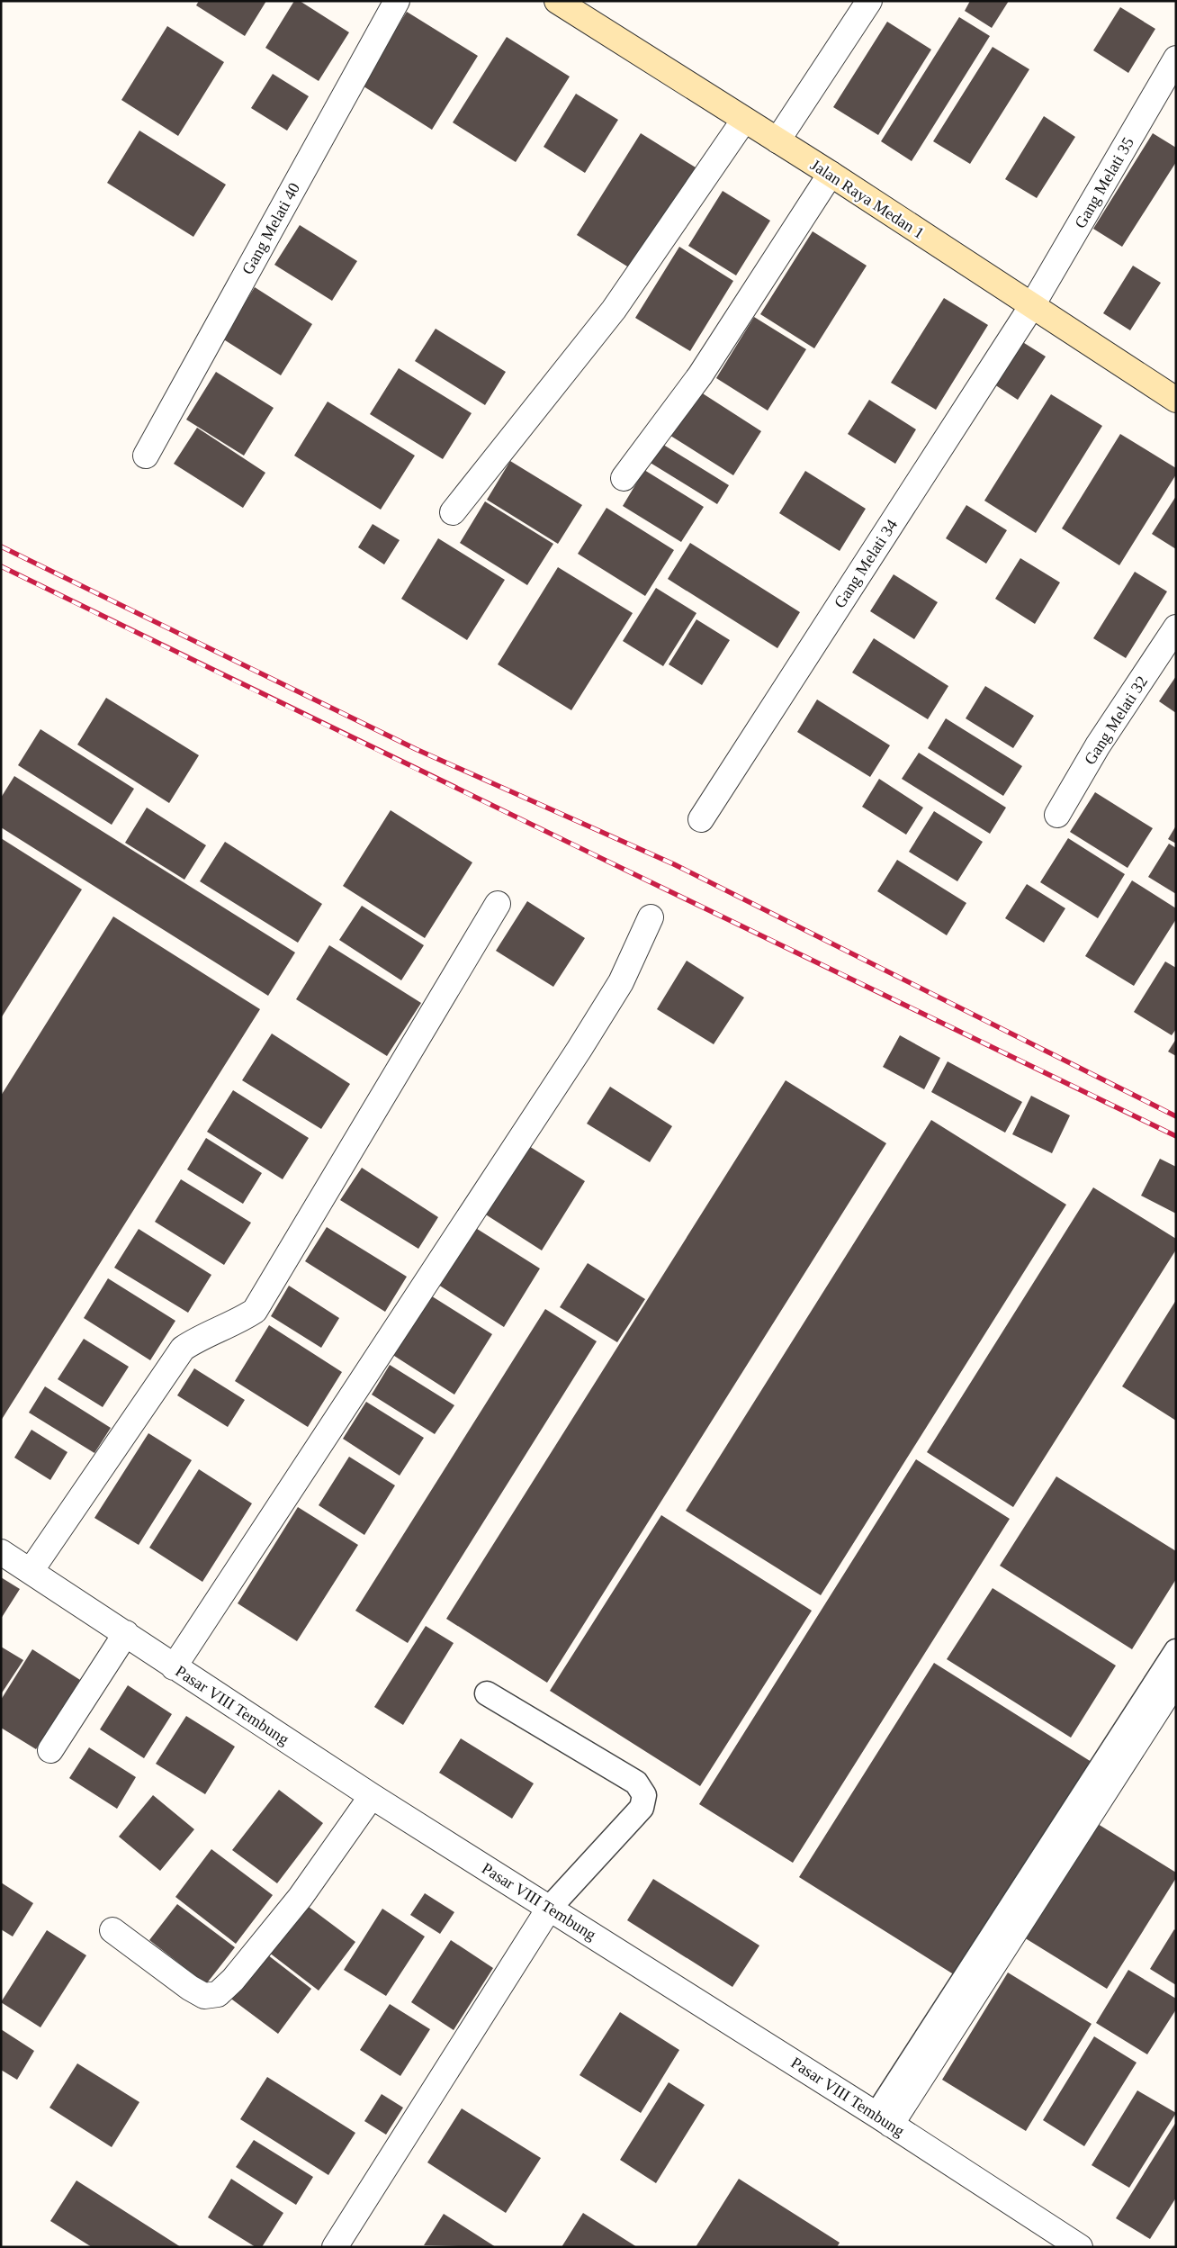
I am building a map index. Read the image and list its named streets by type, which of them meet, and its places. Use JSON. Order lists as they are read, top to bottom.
{
  "streets": {
    "street": [
      "Gang Melati 35",
      "Jalan Raya Medan 1",
      "Gang Melati 40",
      "Gang Melati 34",
      "Gang Melati 32",
      "Pasar VIII Tembung"
    ]
  },
  "crossings": [
    ["Gang Melati 35", "Jalan Raya Medan 1"],
    ["Gang Melati 35", "Gang Melati 34"],
    ["Jalan Raya Medan 1", "Gang Melati 34"]
  ]
}
